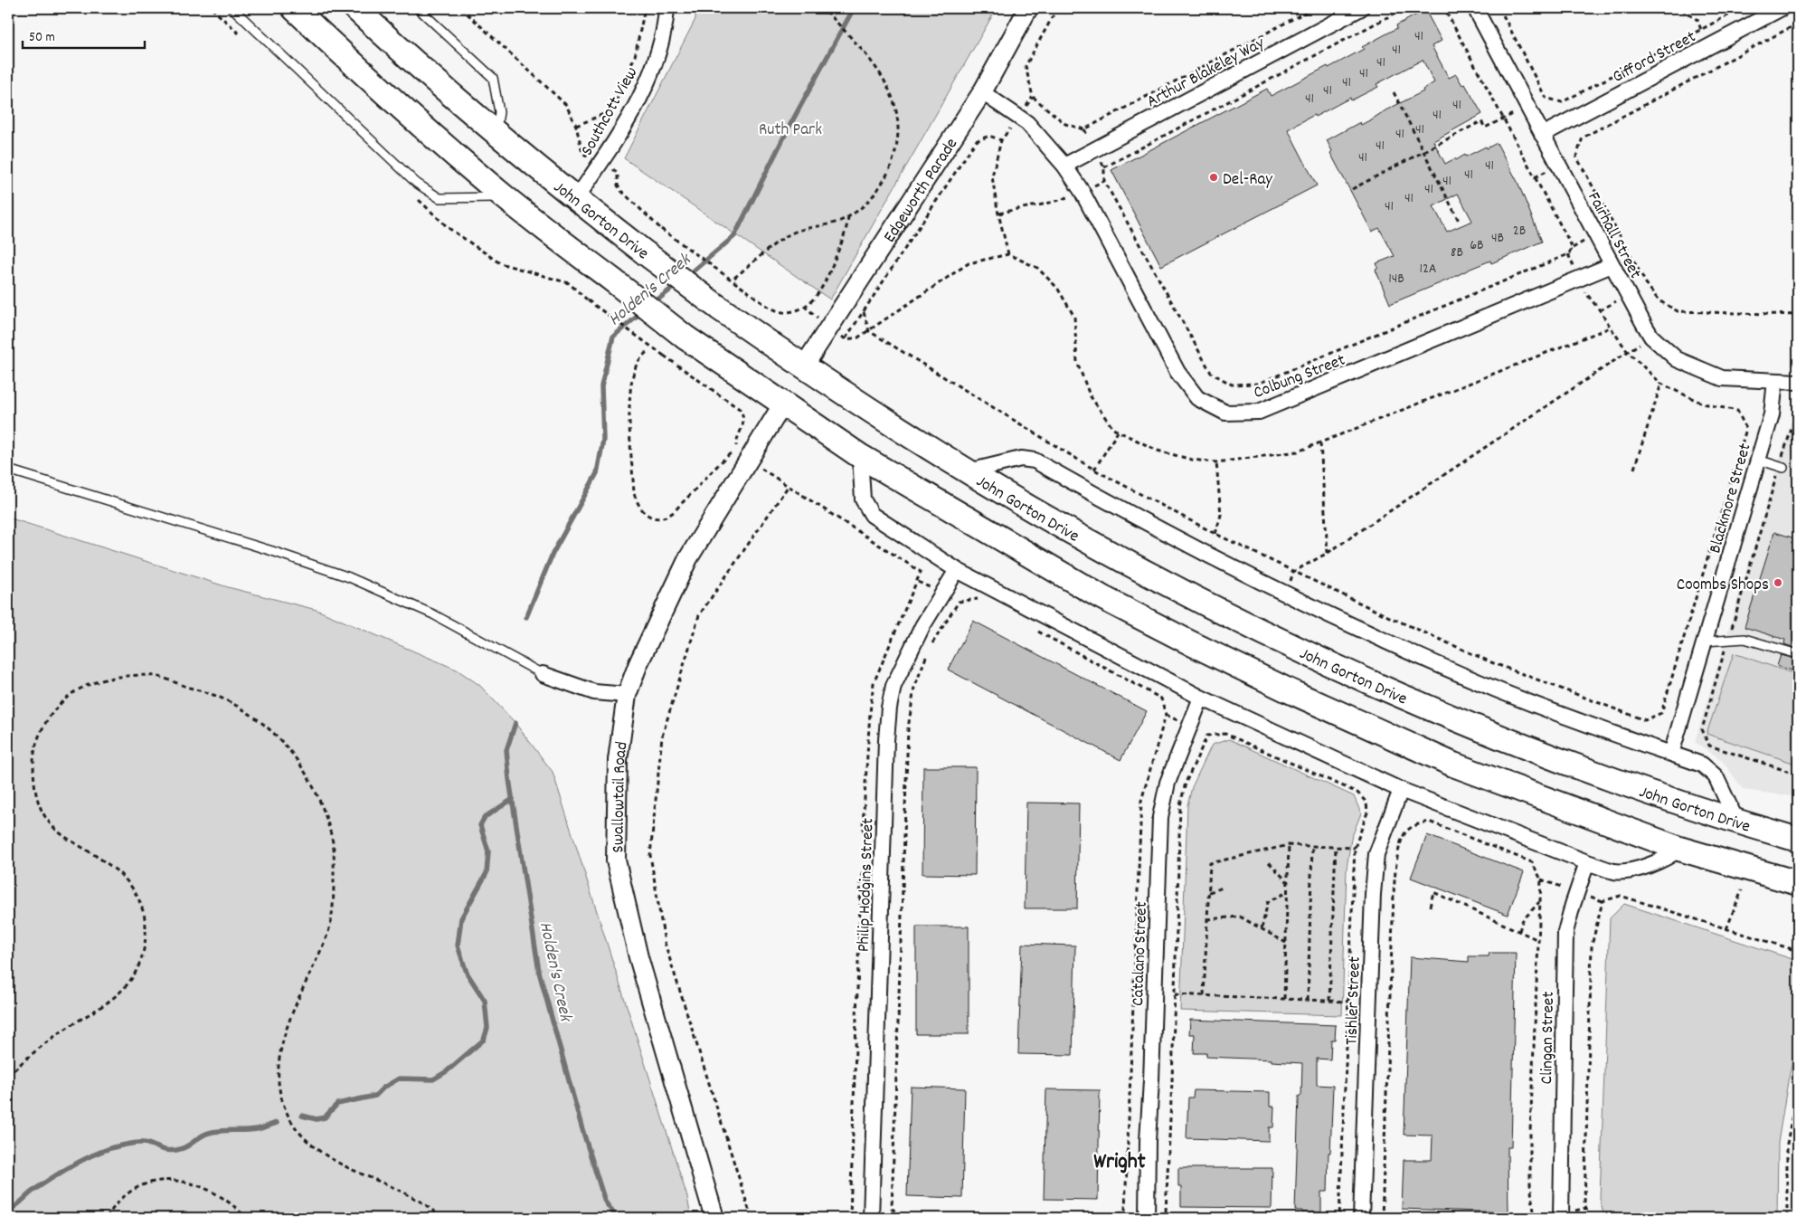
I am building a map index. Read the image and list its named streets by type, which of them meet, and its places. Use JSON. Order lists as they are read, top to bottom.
{
  "streets": {
    "main road": ["John Gorton Drive"],
    "street": [
      "Gifford Street",
      "Arthur Blakeley Way",
      "Southcott View",
      "Edgeworth Parade",
      "Fairhall Street",
      "Colbung Street",
      "Blackmore Street",
      "Swallowtail Road",
      "Philip Hodgins Street",
      "Catalano Street",
      "Tishler Street",
      "Clingan Street"
    ]
  },
  "crossings": [
    ["Gifford Street", "Fairhall Street"],
    ["Arthur Blakeley Way", "Colbung Street"],
    ["Southcott View", "John Gorton Drive"],
    ["Edgeworth Parade", "John Gorton Drive"],
    ["Edgeworth Parade", "Colbung Street"],
    ["Fairhall Street", "Colbung Street"],
    ["Fairhall Street", "Blackmore Street"]
  ],
  "districts": ["Wright"],
  "water": ["Holden's Creek"],
  "parks": ["Ruth Park"],
  "places": ["Del-Ray", "Coombs Shops"],
  "house_numbers": [
    "41",
    "41",
    "41",
    "41",
    "41",
    "41",
    "41",
    "41",
    "41",
    "41",
    "41",
    "41",
    "41",
    "41",
    "41",
    "41",
    "41",
    "41",
    "41",
    "2B",
    "4B",
    "6B",
    "8B",
    "12A",
    "14B"
  ],
  "scale_bar": "50 m"
}
